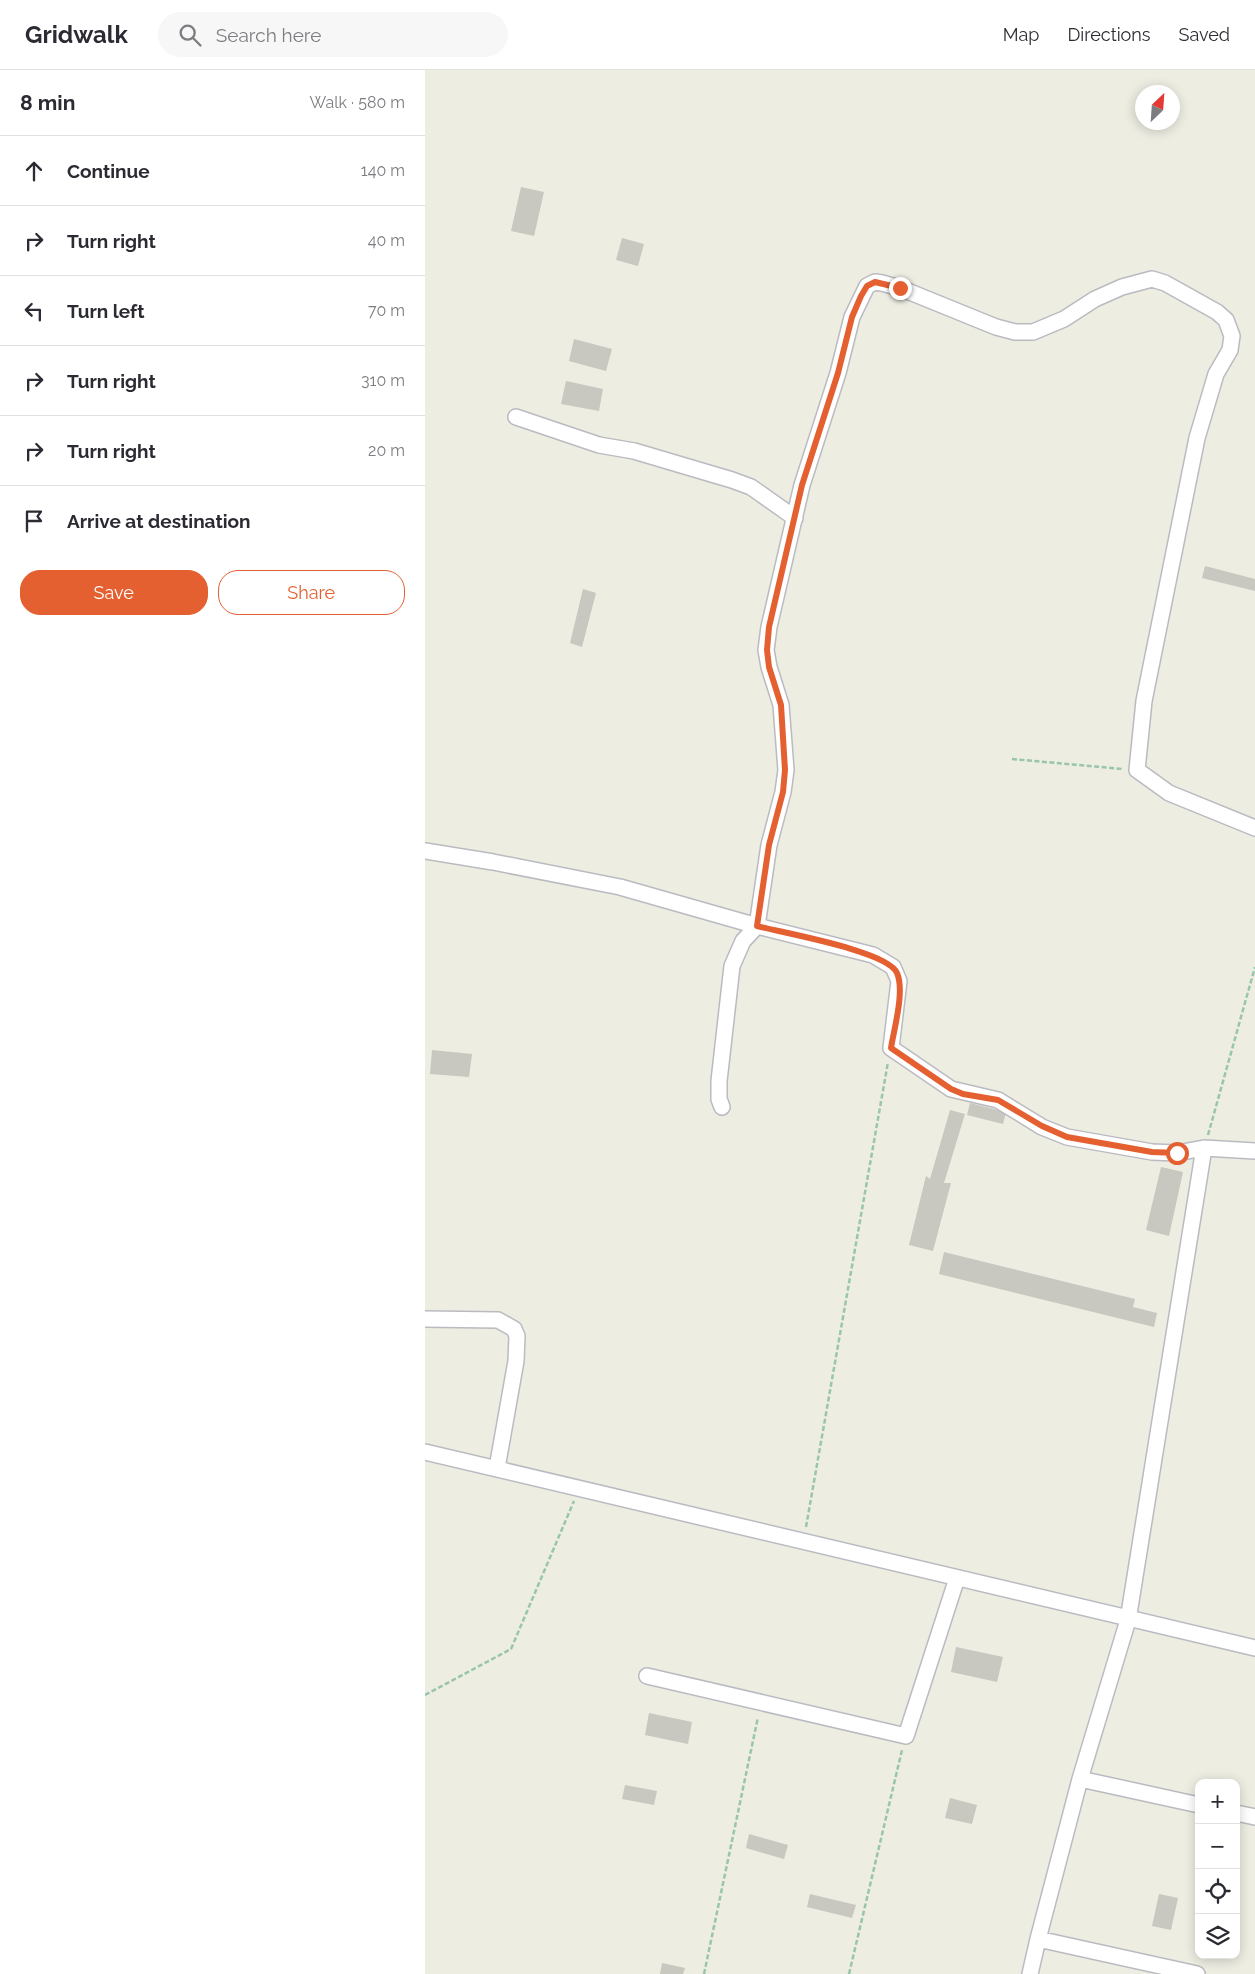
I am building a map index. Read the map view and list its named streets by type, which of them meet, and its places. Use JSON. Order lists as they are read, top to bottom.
{
  "north": "top right",
  "page": {
    "header": "Gridwalk",
    "search": "Search here",
    "nav": ["Map", "Directions", "Saved"],
    "heading": ["8 min", "Walk · 580 m"],
    "list": [
      ["Continue", "140 m"],
      ["Turn right", "40 m"],
      ["Turn left", "70 m"],
      ["Turn right", "310 m"],
      ["Turn right", "20 m"],
      "Arrive at destination"
    ],
    "buttons": ["Save", "Share"],
    "map_buttons": ["+", "−"]
  }
}
